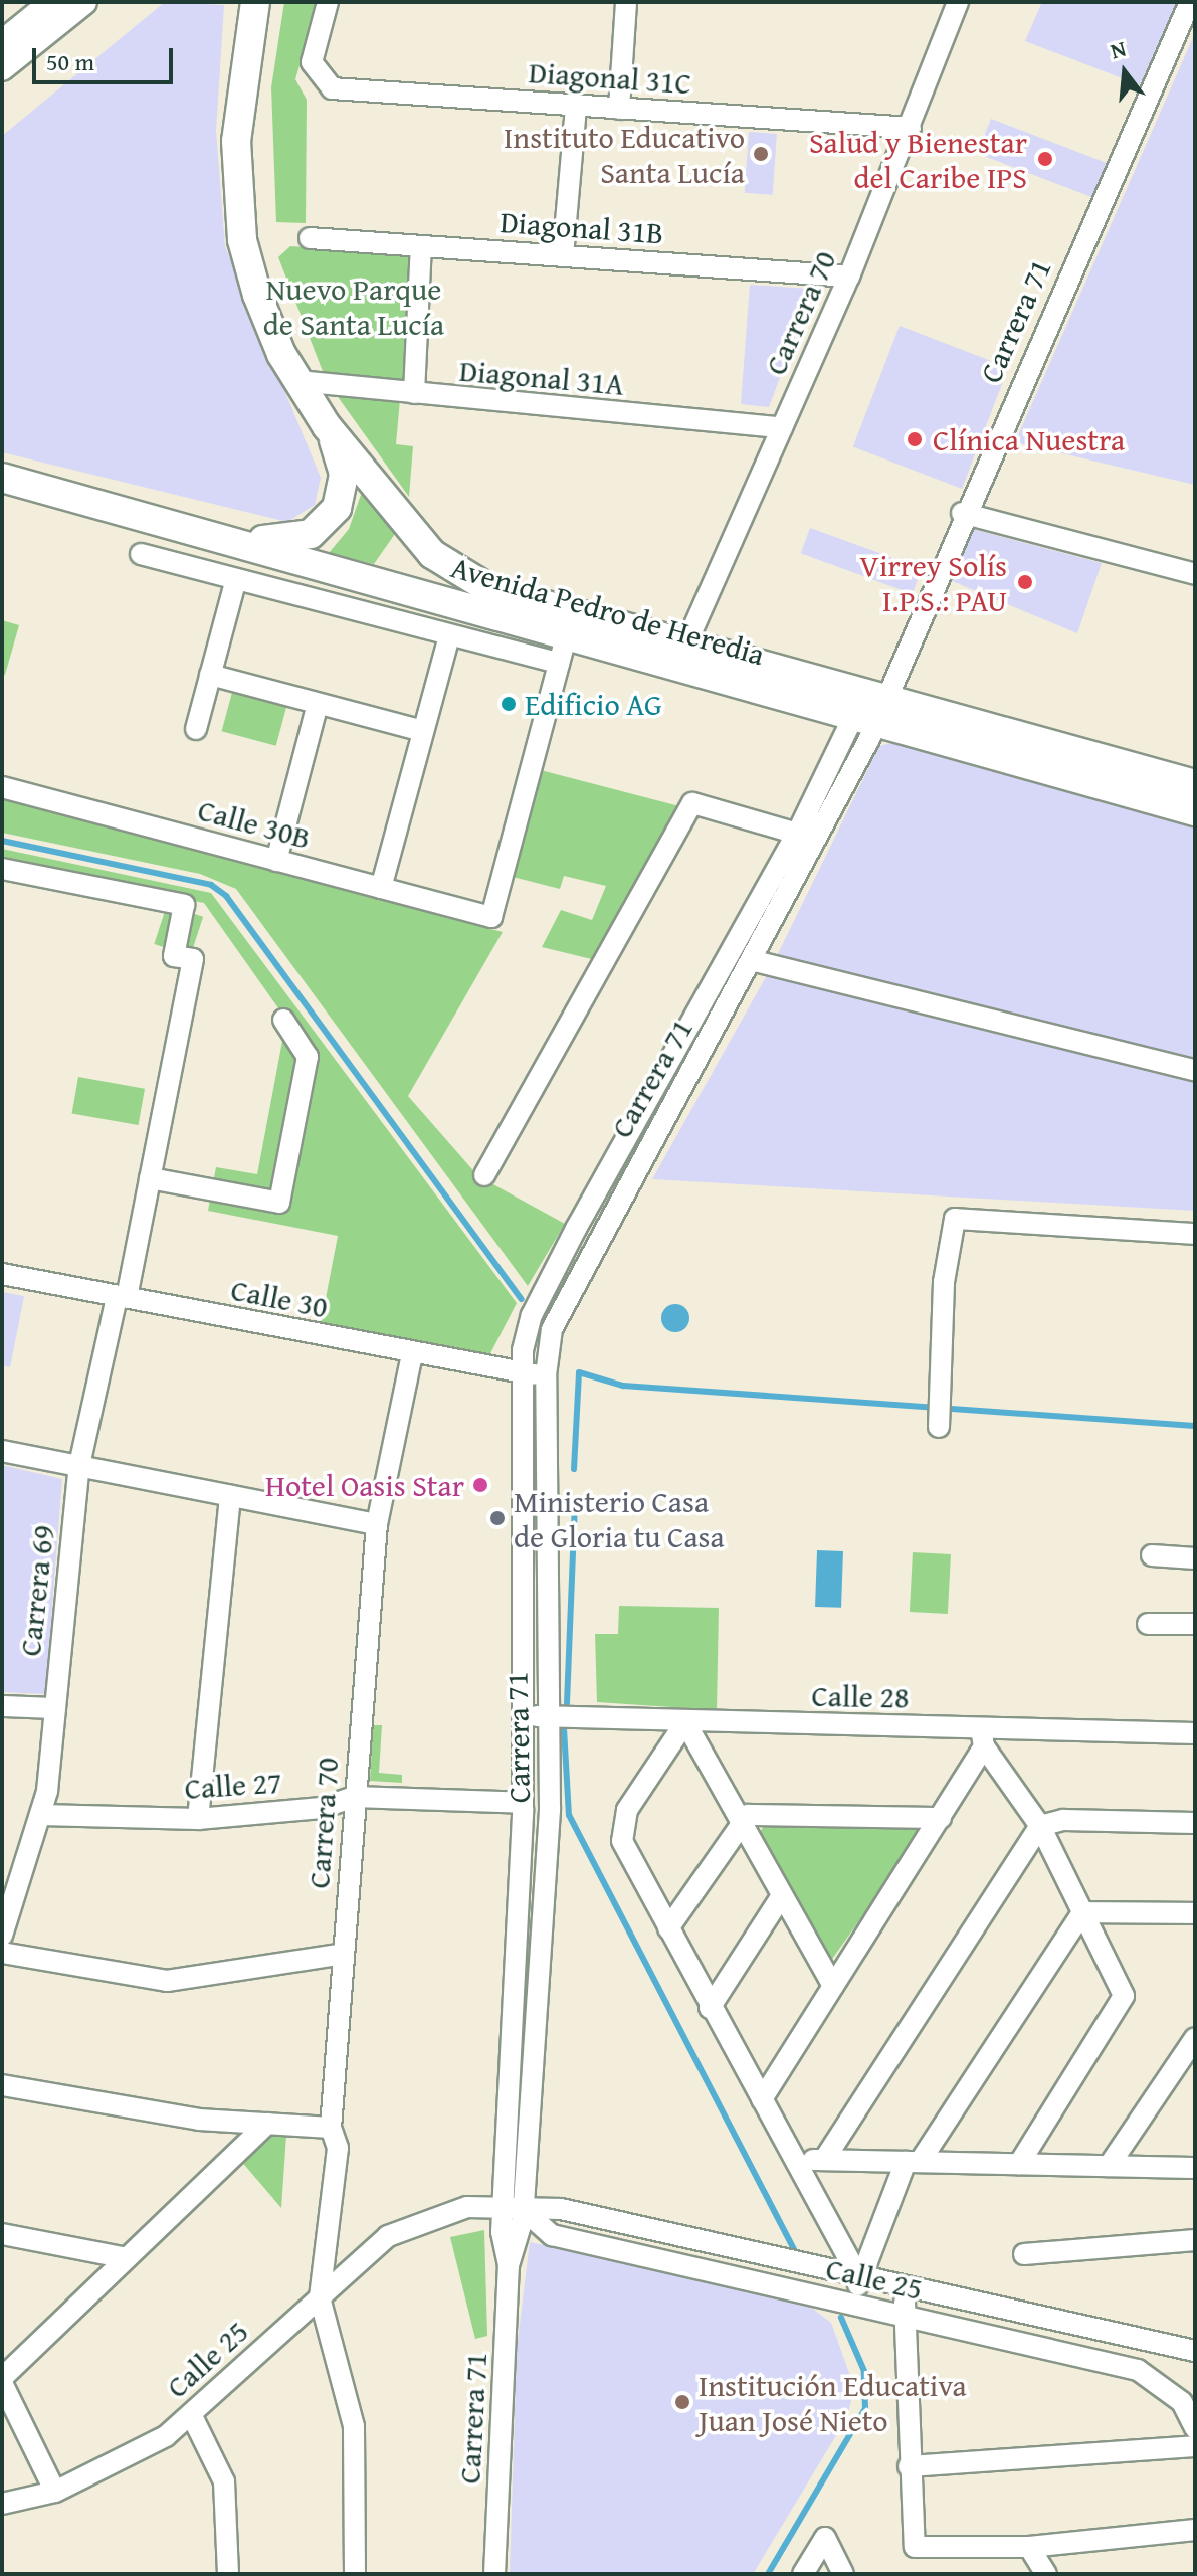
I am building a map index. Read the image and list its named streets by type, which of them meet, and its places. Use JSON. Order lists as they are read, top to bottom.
{
  "streets": {
    "highway": ["Avenida Pedro de Heredia"],
    "street": [
      "Diagonal 31C",
      "Diagonal 31B",
      "Carrera 70",
      "Carrera 71",
      "Diagonal 31A",
      "Calle 30B",
      "Calle 30",
      "Carrera 69",
      "Calle 28",
      "Calle 27",
      "Calle 25"
    ]
  },
  "crossings": [
    ["Diagonal 31C", "Carrera 70"],
    ["Diagonal 31B", "Carrera 70"],
    ["Carrera 70", "Diagonal 31A"],
    ["Carrera 70", "Avenida Pedro de Heredia"],
    ["Carrera 70", "Calle 30"],
    ["Carrera 70", "Calle 27"],
    ["Carrera 70", "Calle 25"],
    ["Carrera 71", "Avenida Pedro de Heredia"],
    ["Carrera 71", "Calle 30"],
    ["Carrera 71", "Calle 28"],
    ["Carrera 71", "Calle 27"],
    ["Carrera 71", "Calle 25"],
    ["Calle 30", "Carrera 69"],
    ["Carrera 69", "Calle 27"]
  ],
  "parks": ["Nuevo Parque de Santa Lucía"],
  "places": [
    "Instituto Educativo Santa Lucía",
    "Salud y Bienestar del Caribe IPS",
    "Clínica Nuestra",
    "Virrey Solís I.P.S.: PAU",
    "Edificio AG",
    "Hotel Oasis Star",
    "Ministerio Casa de Gloria tu Casa",
    "Institución Educativa Juan José Nieto"
  ],
  "scale_bar": "50 m",
  "north": "top"
}
